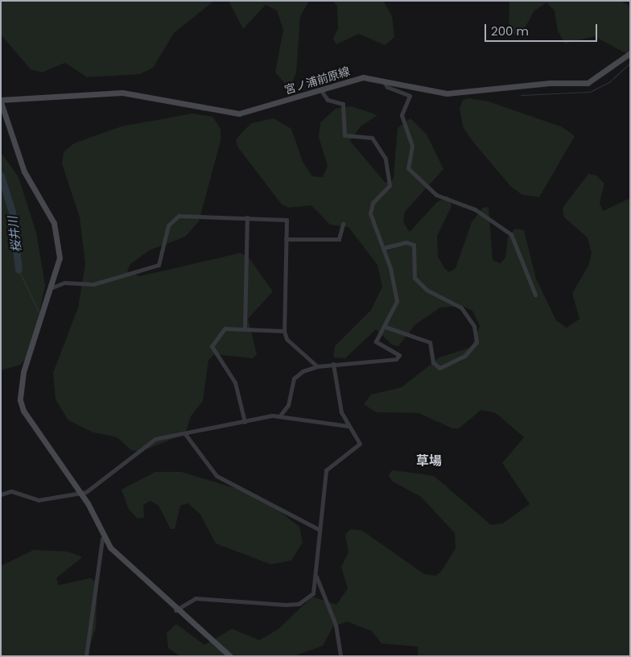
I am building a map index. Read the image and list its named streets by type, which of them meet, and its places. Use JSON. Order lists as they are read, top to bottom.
{
  "streets": {
    "street": ["宮ノ浦前原線"]
  },
  "districts": ["草場"],
  "water": ["桜井川"],
  "scale_bar": "200 m"
}
